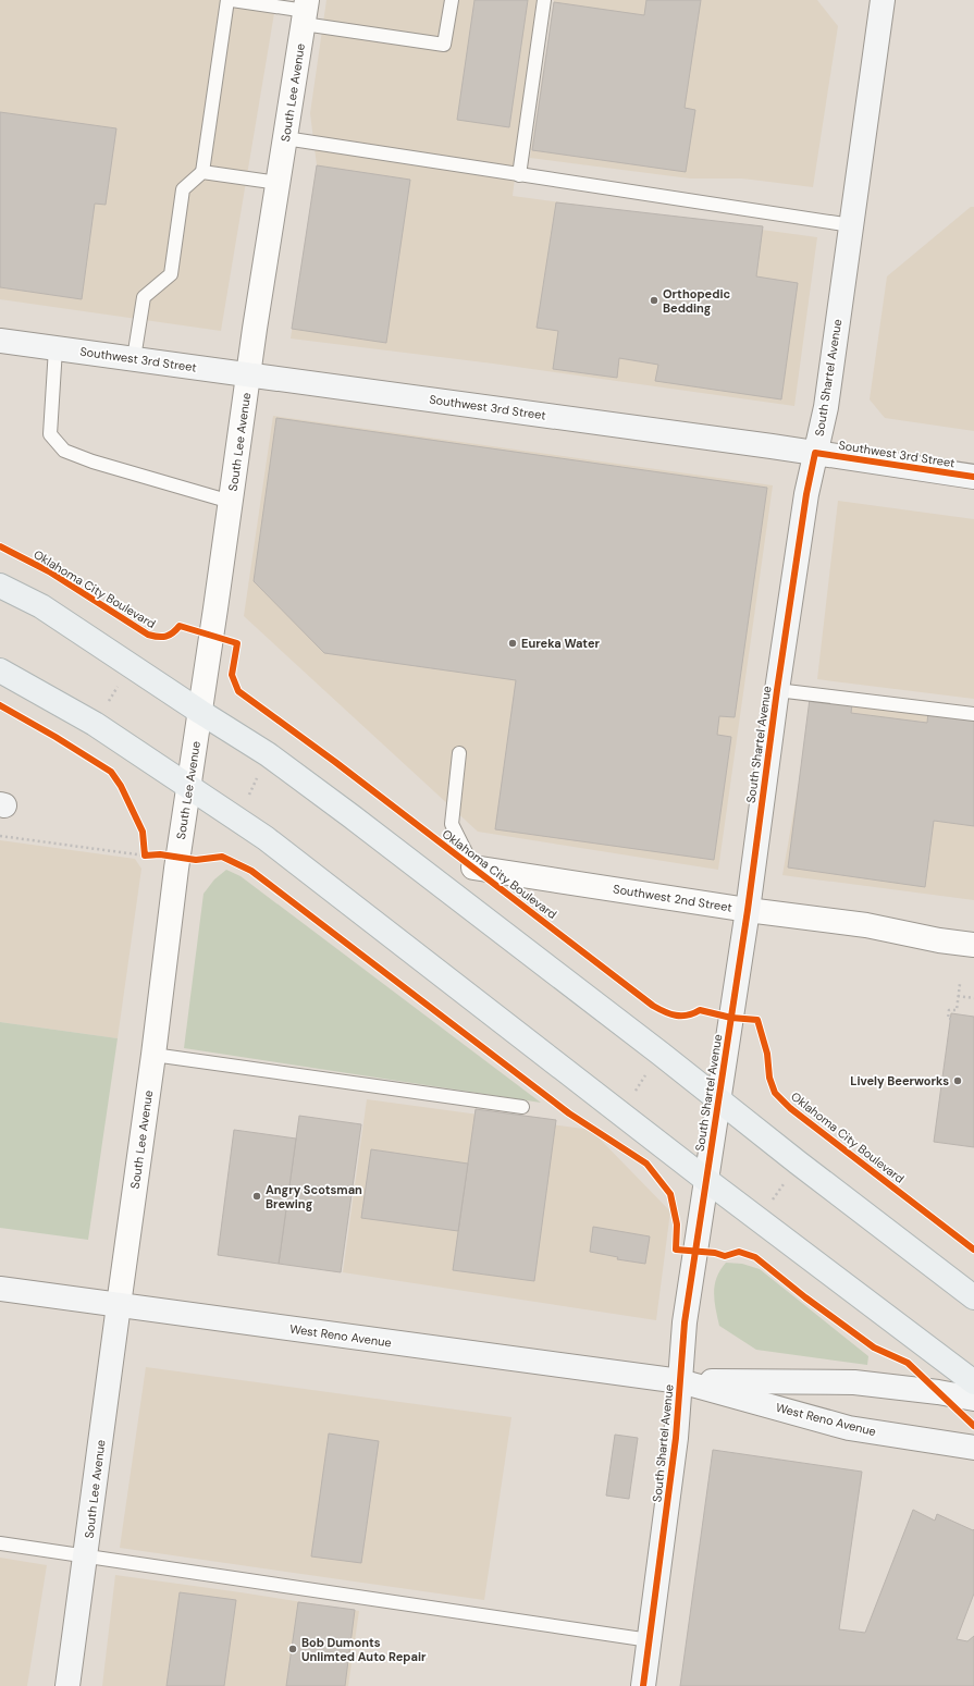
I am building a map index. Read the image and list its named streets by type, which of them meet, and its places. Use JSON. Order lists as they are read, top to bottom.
{
  "streets": {
    "street": [
      "South Lee Avenue",
      "Southwest 3rd Street",
      "South Shartel Avenue",
      "Southwest 2nd Street",
      "West Reno Avenue"
    ],
    "cycle path": ["Oklahoma City Boulevard"]
  },
  "crossings": [
    ["South Lee Avenue", "Southwest 3rd Street"],
    ["South Lee Avenue", "West Reno Avenue"],
    ["Southwest 3rd Street", "South Shartel Avenue"],
    ["South Shartel Avenue", "Southwest 2nd Street"],
    ["South Shartel Avenue", "West Reno Avenue"]
  ],
  "places": [
    "Orthopedic Bedding",
    "Eureka Water",
    "Lively Beerworks",
    "Angry Scotsman Brewing",
    "Bob Dumonts Unlimted Auto Repair"
  ]
}
